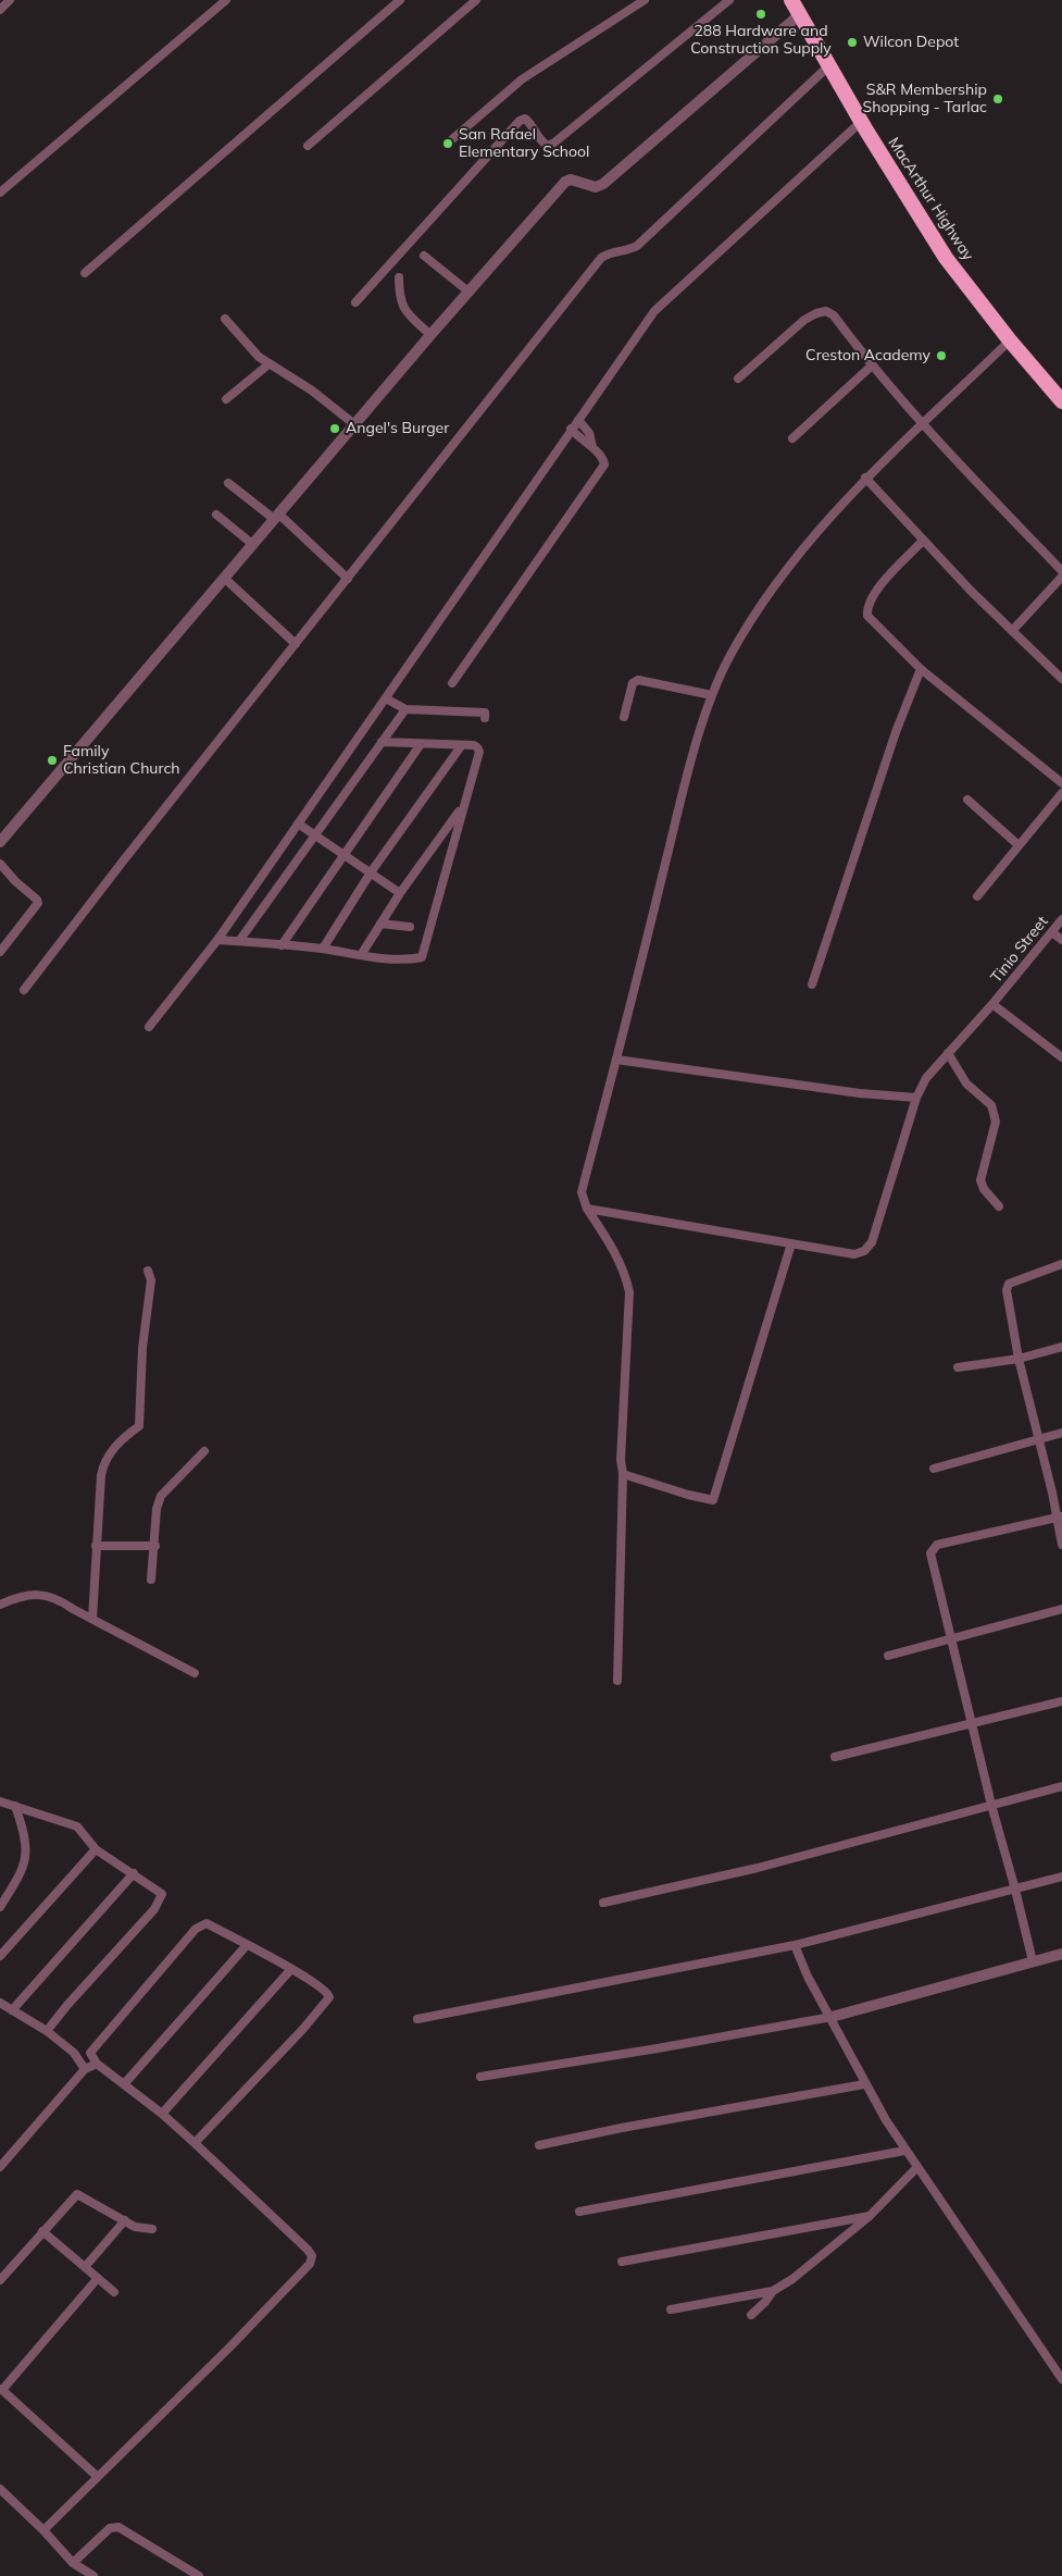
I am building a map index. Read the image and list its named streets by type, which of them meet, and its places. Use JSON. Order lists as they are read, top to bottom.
{
  "streets": {
    "highway": ["MacArthur Highway"],
    "street": ["Tinio Street"]
  },
  "places": [
    "288 Hardware and Construction Supply",
    "Wilcon Depot",
    "S&R Membership Shopping - Tarlac",
    "San Rafael Elementary School",
    "Creston Academy",
    "Angel's Burger",
    "Family Christian Church"
  ]
}
